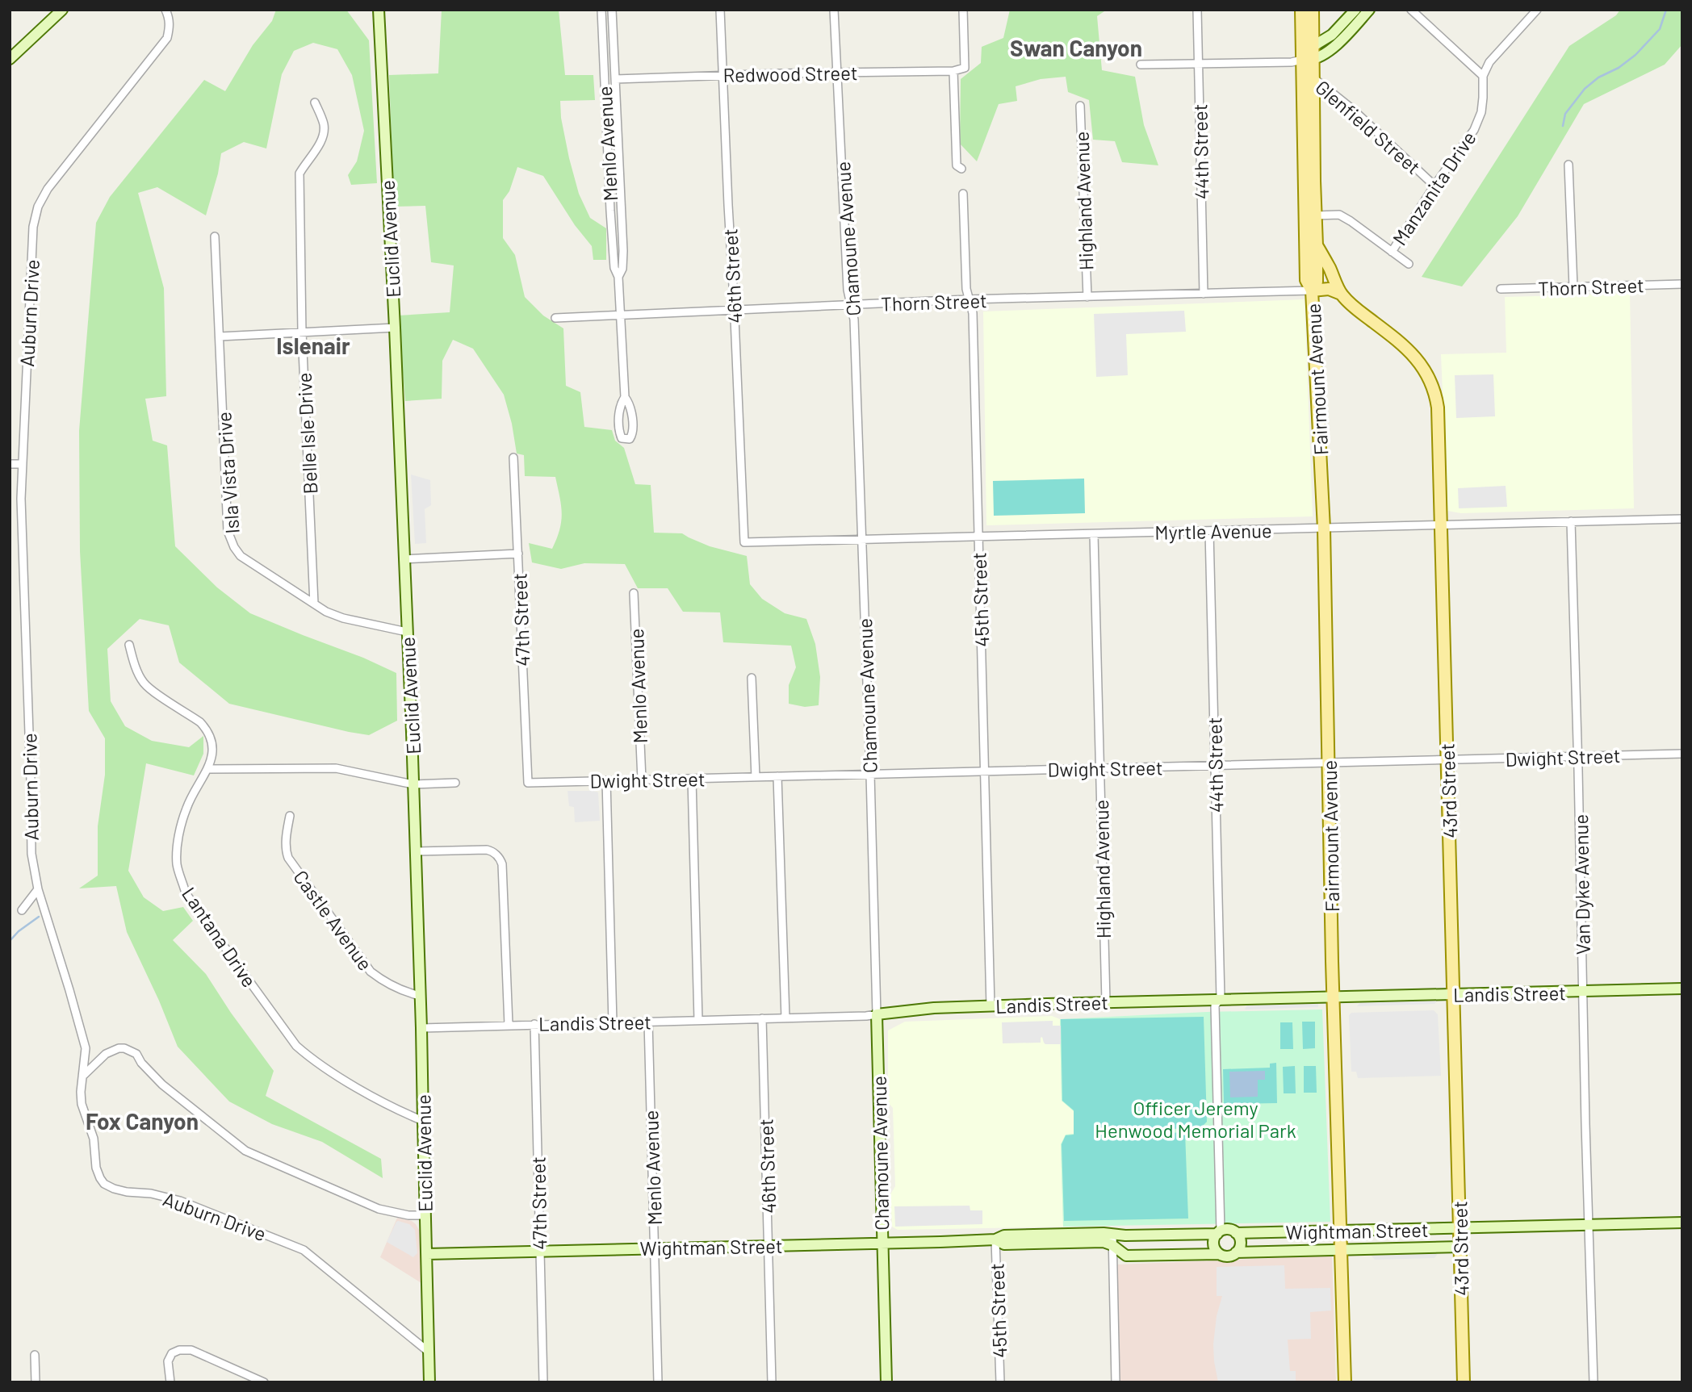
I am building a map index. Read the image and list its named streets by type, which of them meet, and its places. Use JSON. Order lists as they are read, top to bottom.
{
  "streets": {
    "main road": [
      "Euclid Avenue",
      "Chamoune Avenue",
      "Fairmount Avenue",
      "43rd Street",
      "Landis Street",
      "Wightman Street"
    ],
    "street": [
      "Redwood Street",
      "Glenfield Street",
      "Menlo Avenue",
      "44th Street",
      "Manzanita Drive",
      "Highland Avenue",
      "46th Street",
      "Thorn Street",
      "Auburn Drive",
      "Belle Isle Drive",
      "Isla Vista Drive",
      "Myrtle Avenue",
      "45th Street",
      "47th Street",
      "Dwight Street",
      "Van Dyke Avenue",
      "Castle Avenue",
      "Lantana Drive"
    ]
  },
  "crossings": [
    ["Redwood Street", "Menlo Avenue"],
    ["Redwood Street", "Chamoune Avenue"],
    ["Redwood Street", "46th Street"],
    ["Glenfield Street", "Manzanita Drive"],
    ["Glenfield Street", "Fairmount Avenue"],
    ["Menlo Avenue", "Thorn Street"],
    ["Menlo Avenue", "Dwight Street"],
    ["Menlo Avenue", "Landis Street"],
    ["Menlo Avenue", "Wightman Street"],
    ["44th Street", "Thorn Street"],
    ["44th Street", "Myrtle Avenue"],
    ["44th Street", "Dwight Street"],
    ["44th Street", "Landis Street"],
    ["44th Street", "Wightman Street"],
    ["Highland Avenue", "Thorn Street"],
    ["Highland Avenue", "Myrtle Avenue"],
    ["Highland Avenue", "Dwight Street"],
    ["Highland Avenue", "Landis Street"],
    ["Euclid Avenue", "Auburn Drive"],
    ["Euclid Avenue", "Isla Vista Drive"],
    ["Euclid Avenue", "Castle Avenue"],
    ["Euclid Avenue", "Lantana Drive"],
    ["Euclid Avenue", "Landis Street"],
    ["Euclid Avenue", "Wightman Street"],
    ["Chamoune Avenue", "Thorn Street"],
    ["Chamoune Avenue", "Myrtle Avenue"],
    ["Chamoune Avenue", "Dwight Street"],
    ["Chamoune Avenue", "Landis Street"],
    ["Chamoune Avenue", "Wightman Street"],
    ["46th Street", "Thorn Street"],
    ["46th Street", "Myrtle Avenue"],
    ["46th Street", "Landis Street"],
    ["46th Street", "Wightman Street"],
    ["Thorn Street", "Fairmount Avenue"],
    ["Thorn Street", "45th Street"],
    ["Fairmount Avenue", "Myrtle Avenue"],
    ["Fairmount Avenue", "Dwight Street"],
    ["Fairmount Avenue", "43rd Street"],
    ["Fairmount Avenue", "Landis Street"],
    ["Fairmount Avenue", "Wightman Street"],
    ["Belle Isle Drive", "Isla Vista Drive"],
    ["Myrtle Avenue", "45th Street"],
    ["Myrtle Avenue", "43rd Street"],
    ["Myrtle Avenue", "Van Dyke Avenue"],
    ["45th Street", "Dwight Street"],
    ["45th Street", "Landis Street"],
    ["45th Street", "Wightman Street"],
    ["47th Street", "Dwight Street"],
    ["47th Street", "Landis Street"],
    ["47th Street", "Wightman Street"],
    ["Dwight Street", "43rd Street"],
    ["Dwight Street", "Van Dyke Avenue"],
    ["43rd Street", "Landis Street"],
    ["43rd Street", "Wightman Street"],
    ["Van Dyke Avenue", "Landis Street"],
    ["Van Dyke Avenue", "Wightman Street"]
  ],
  "districts": ["Swan Canyon", "Islenair", "Fox Canyon"],
  "parks": ["Officer Jeremy Henwood Memorial Park"]
}
